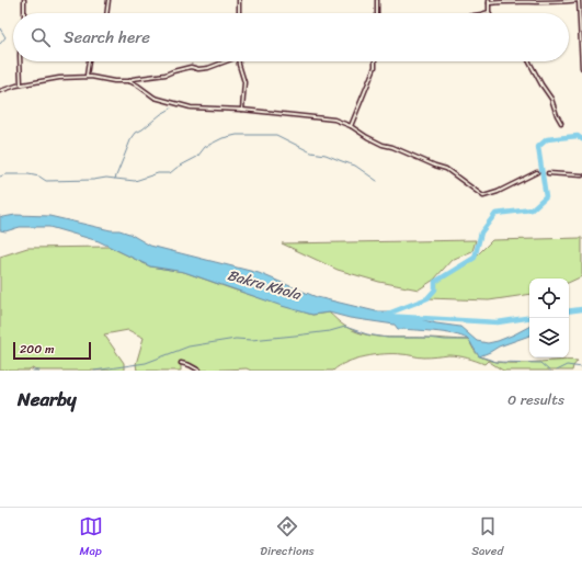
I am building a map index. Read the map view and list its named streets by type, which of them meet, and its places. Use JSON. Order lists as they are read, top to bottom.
{
  "water": ["Bakra Khola"],
  "scale_bar": "200 m",
  "page": {
    "search": "Search here",
    "scale": "200 m",
    "heading": ["Nearby", "0 results"],
    "nav": ["Map", "Directions", "Saved"]
  }
}
